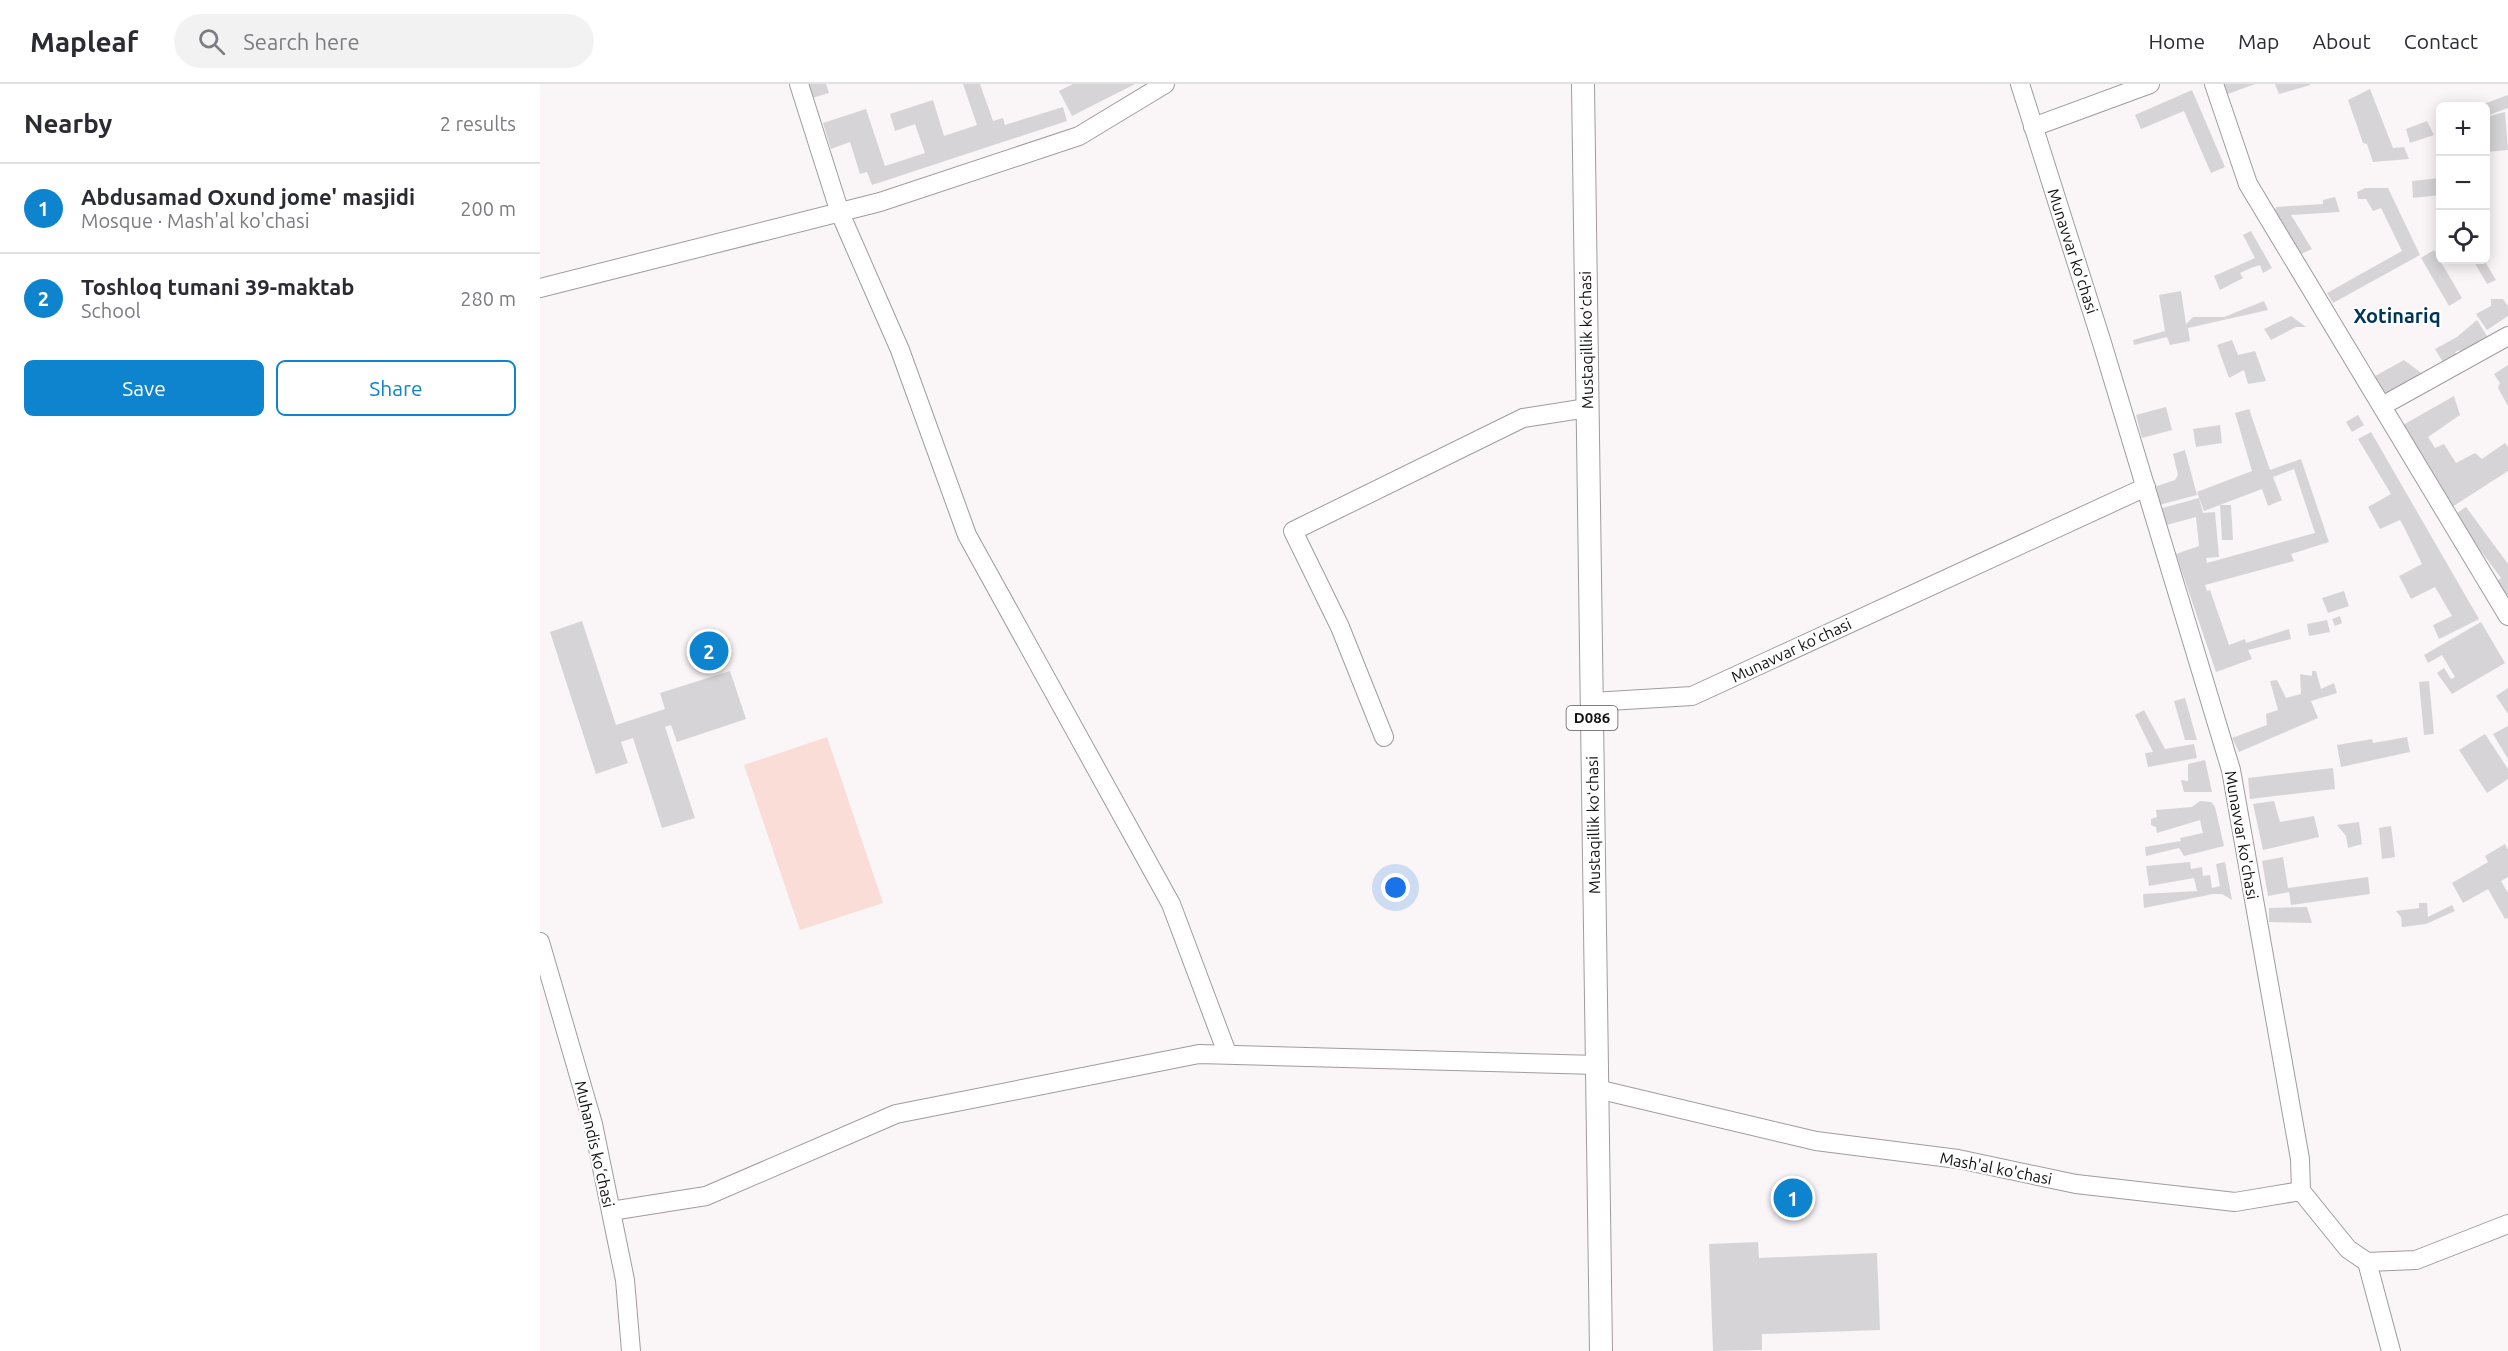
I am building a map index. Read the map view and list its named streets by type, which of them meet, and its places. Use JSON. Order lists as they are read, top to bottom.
{
  "streets": {
    "main road": ["Mustaqillik koʻchasi", "D086"],
    "street": ["Munavvar ko'chasi", "Muhandis ko‘chasi", "Mash'al ko'chasi"]
  },
  "crossings": [
    ["Munavvar ko'chasi", "Mustaqillik koʻchasi"],
    ["Munavvar ko'chasi", "Mash'al ko'chasi"],
    ["Mustaqillik koʻchasi", "Mash'al ko'chasi"]
  ],
  "districts": ["Xotinariq"],
  "page": {
    "header": "Mapleaf",
    "search": "Search here",
    "nav": [
      "Home",
      "Map",
      "About",
      "Contact"
    ],
    "heading": ["Nearby", "2 results"],
    "map_buttons": ["+", "−"],
    "list": [
      {
        "mark": "1",
        "name": "Abdusamad Oxund jome' masjidi",
        "note": "Mosque · Mash'al ko'chasi",
        "value": "200 m"
      },
      {
        "mark": "2",
        "name": "Toshloq tumani 39-maktab",
        "note": "School",
        "value": "280 m"
      }
    ],
    "buttons": ["Save", "Share"],
    "pins": ["2", "1"]
  }
}
